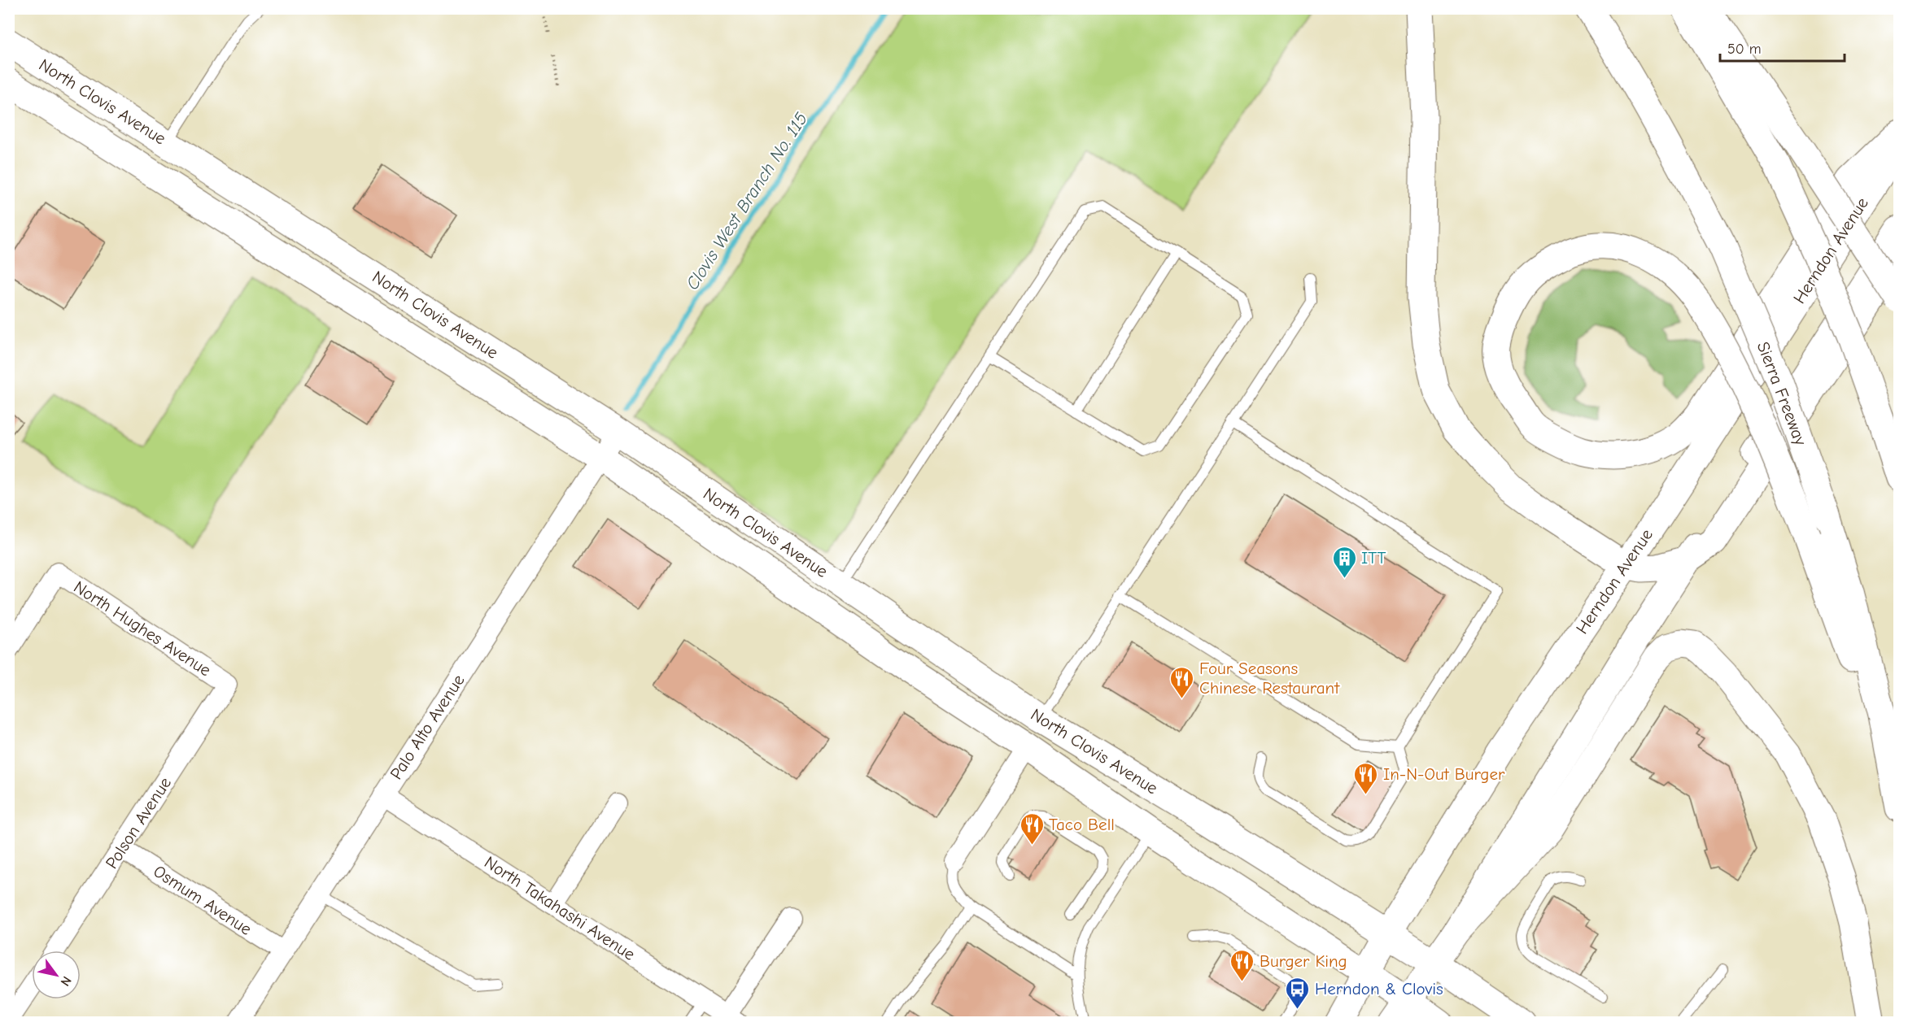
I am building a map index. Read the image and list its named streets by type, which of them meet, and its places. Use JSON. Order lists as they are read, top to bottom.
{
  "streets": {
    "main road": ["North Clovis Avenue", "Herndon Avenue", "Sierra Freeway"],
    "street": [
      "North Hughes Avenue",
      "Palo Alto Avenue",
      "Polson Avenue",
      "Osmum Avenue",
      "North Takahashi Avenue"
    ]
  },
  "crossings": [
    ["North Clovis Avenue", "Herndon Avenue"],
    ["North Clovis Avenue", "Palo Alto Avenue"],
    ["North Hughes Avenue", "Polson Avenue"],
    ["Palo Alto Avenue", "Osmum Avenue"],
    ["Palo Alto Avenue", "North Takahashi Avenue"],
    ["Polson Avenue", "Osmum Avenue"]
  ],
  "water": ["Clovis West Branch No. 115"],
  "places": {
    "building": ["ITT"],
    "restaurant": [
      "Four Seasons Chinese Restaurant",
      "In-N-Out Burger",
      "Taco Bell",
      "Burger King"
    ],
    "bus stop": ["Herndon & Clovis"]
  },
  "scale_bar": "50 m",
  "north": "bottom right"
}
